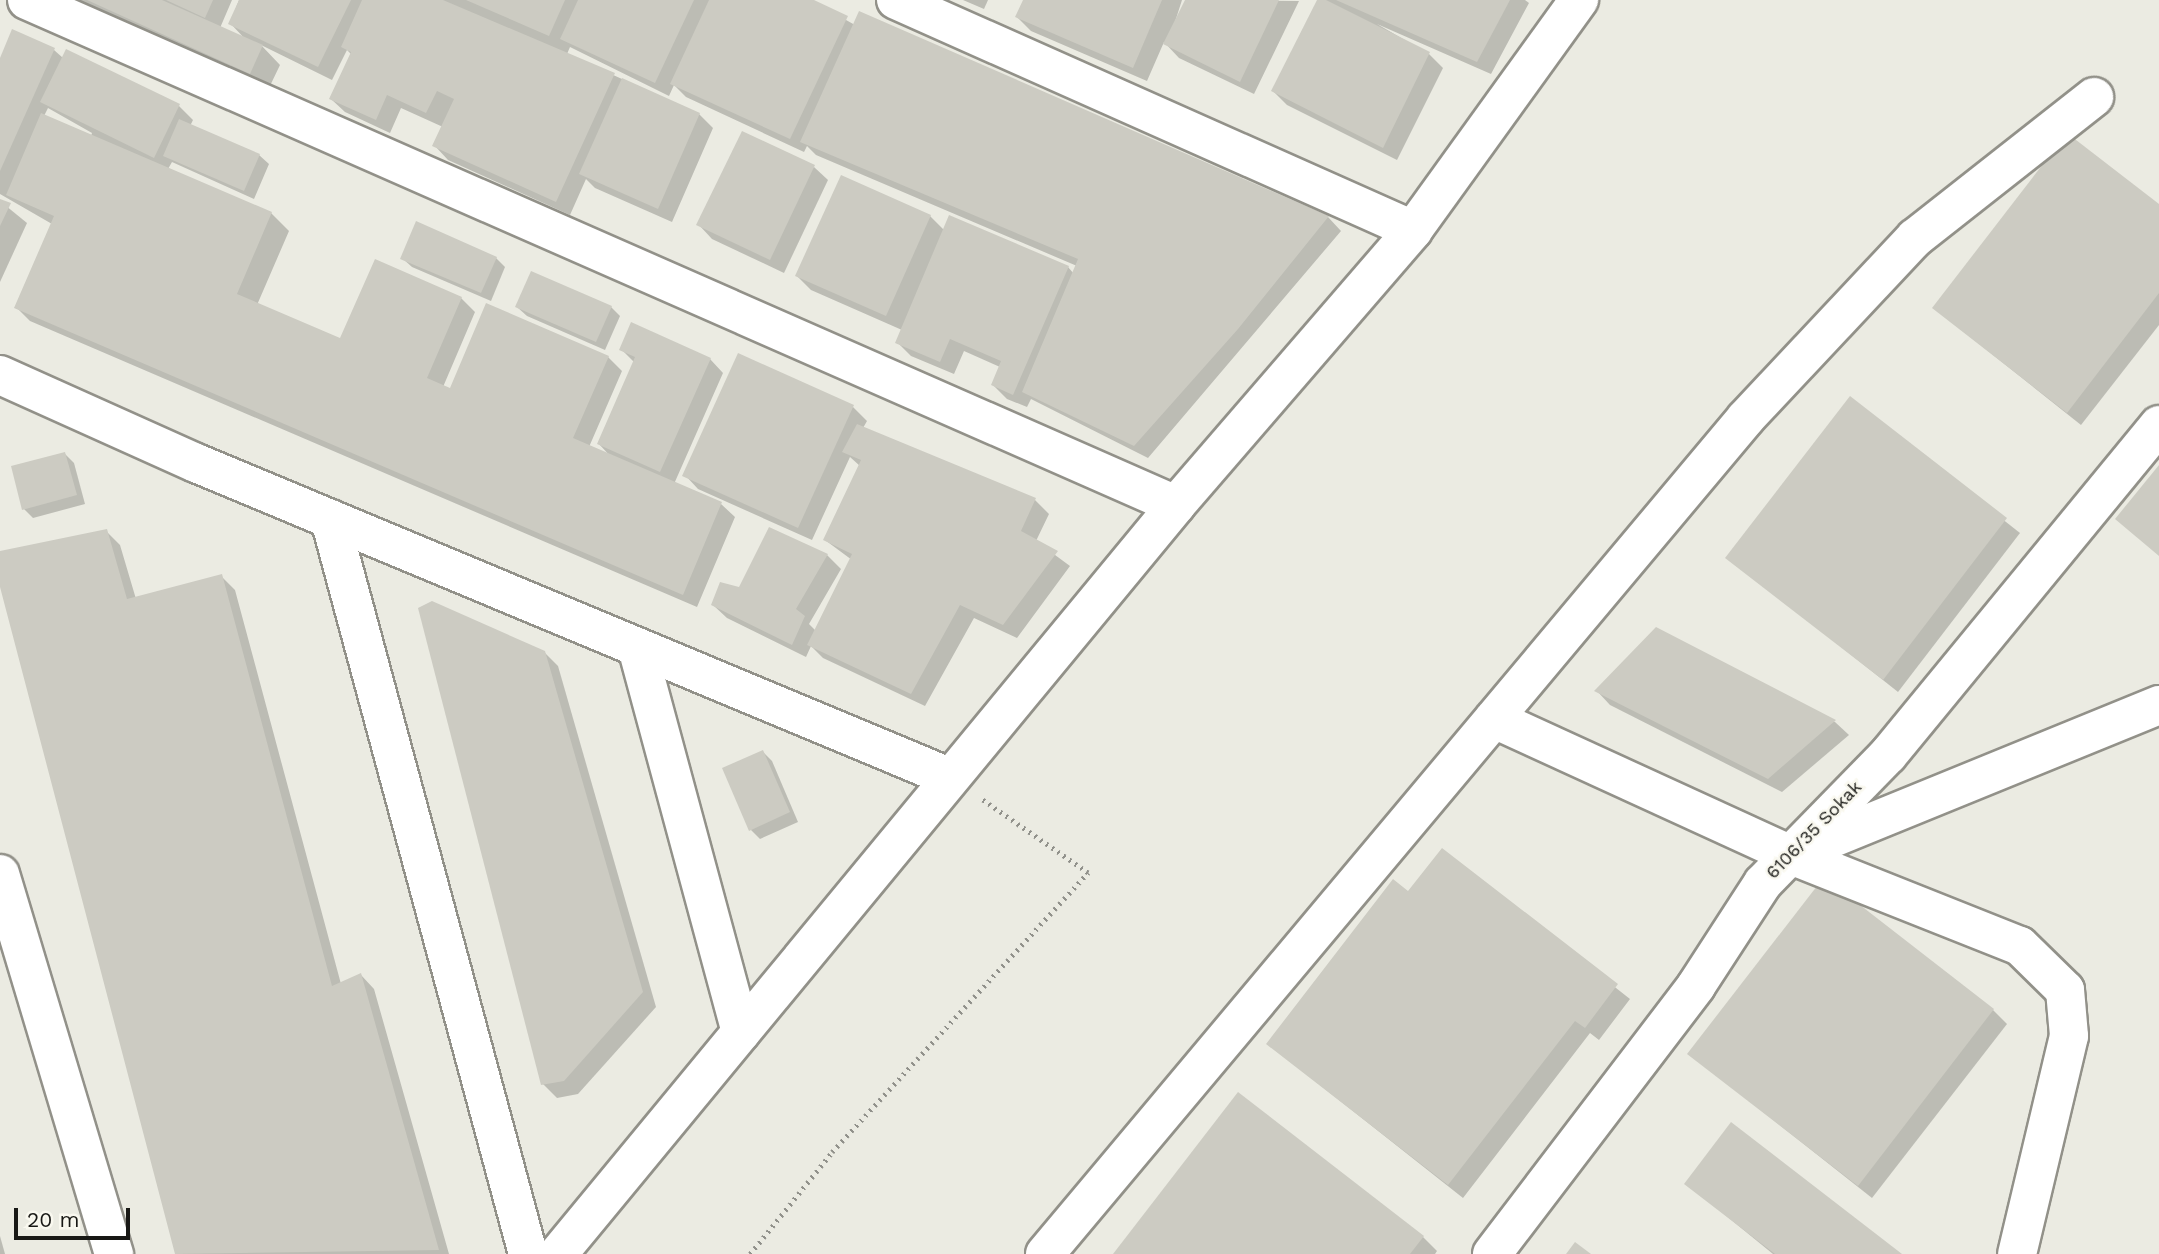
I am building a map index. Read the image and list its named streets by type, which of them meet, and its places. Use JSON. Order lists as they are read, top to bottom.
{
  "streets": {
    "street": ["6106/35 Sokak"]
  },
  "scale_bar": "20 m"
}
